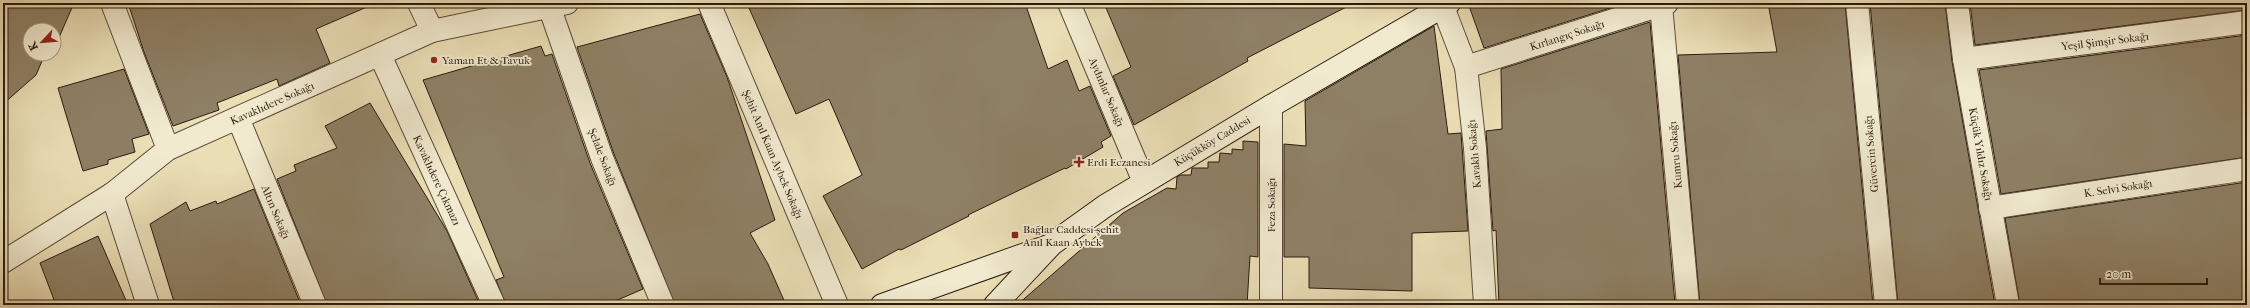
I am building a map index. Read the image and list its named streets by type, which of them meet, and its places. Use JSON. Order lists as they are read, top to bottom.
{
  "streets": {
    "street": [
      "Kırlangıç Sokağı",
      "Yeşil Şimşir Sokağı",
      "Aydınlar Sokağı",
      "Kavaklıdere Sokağı",
      "Küçükköy Caddesi",
      "Şehit Anıl Kaan Aybek Sokağı",
      "Kavaklı Sokağı",
      "Güvercin Sokağı",
      "Küçük Yıldız Sokağı",
      "Kumru Sokağı",
      "Şelale Sokağı",
      "Kavaklıdere Çıkmazı",
      "K. Selvi Sokağı",
      "Feza Sokağı",
      "Altın Sokağı"
    ]
  },
  "crossings": [
    ["Kırlangıç Sokağı", "Kavaklı Sokağı"],
    ["Kırlangıç Sokağı", "Kumru Sokağı"],
    ["Yeşil Şimşir Sokağı", "Küçük Yıldız Sokağı"],
    ["Aydınlar Sokağı", "Küçükköy Caddesi"],
    ["Kavaklıdere Sokağı", "Şelale Sokağı"],
    ["Kavaklıdere Sokağı", "Kavaklıdere Çıkmazı"],
    ["Kavaklıdere Sokağı", "Altın Sokağı"],
    ["Küçükköy Caddesi", "Kavaklı Sokağı"],
    ["Küçükköy Caddesi", "Feza Sokağı"],
    ["Küçük Yıldız Sokağı", "K. Selvi Sokağı"]
  ],
  "places": {
    "other": ["Yaman Et & Tavuk"],
    "health": ["Erdi Eczanesi"],
    "transit": ["Bağlar Caddesi-şehit Anıl Kaan Aybek"]
  },
  "scale_bar": "20 m",
  "north": "bottom left"
}
